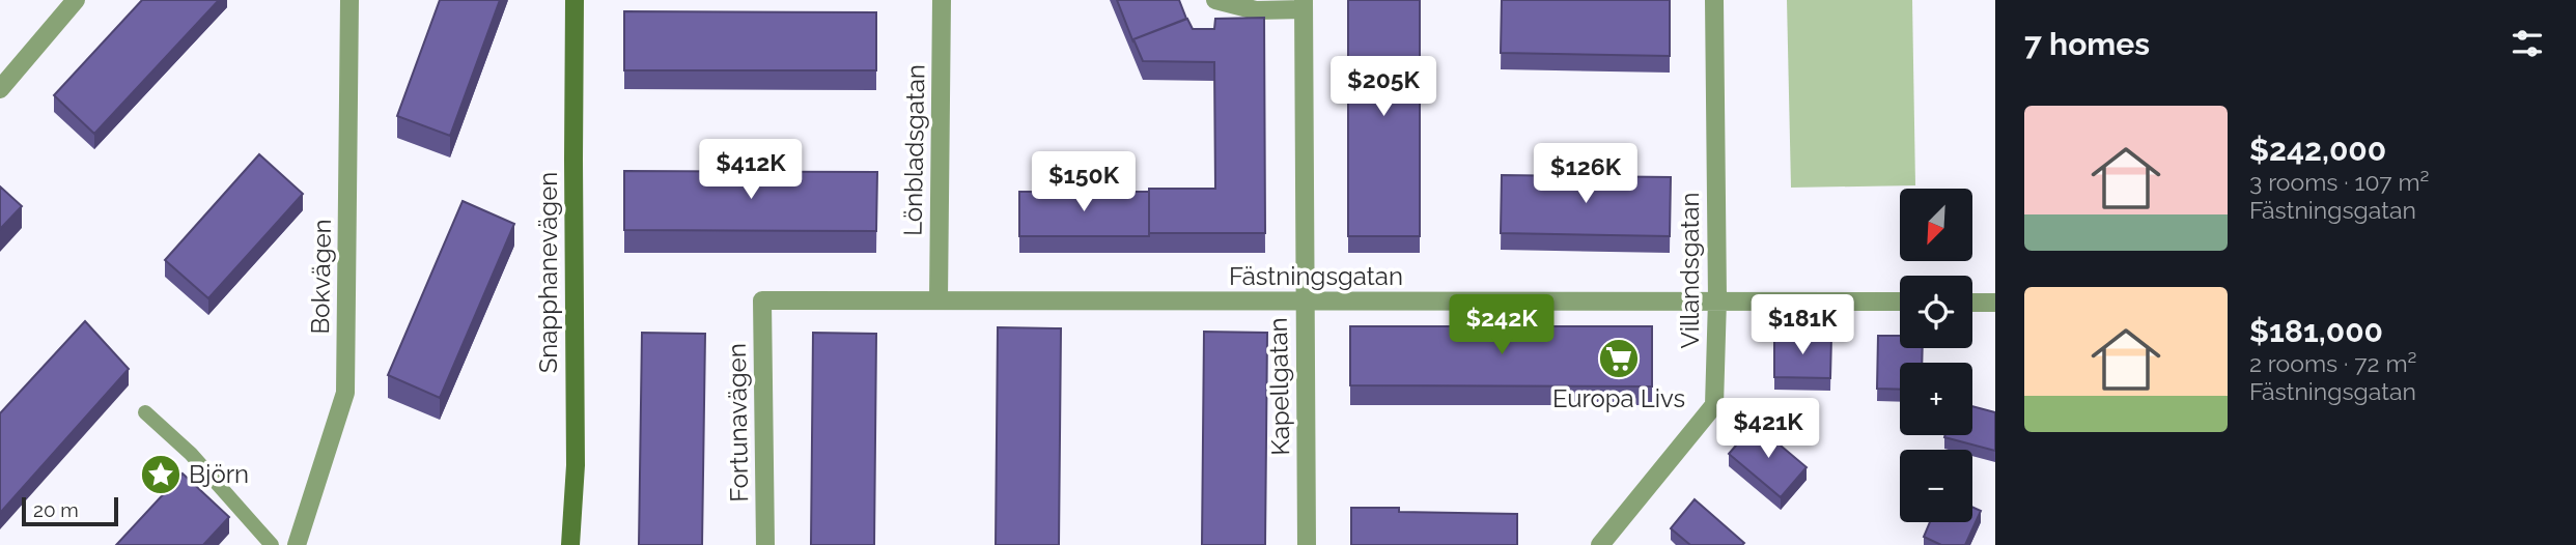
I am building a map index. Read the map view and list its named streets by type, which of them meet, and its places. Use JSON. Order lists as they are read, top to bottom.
{
  "streets": {
    "main road": ["Snapphanevägen"],
    "street": [
      "Lönbladsgatan",
      "Villandsgatan",
      "Bokvägen",
      "Fästningsgatan",
      "Kapellgatan",
      "Fortunavägen"
    ]
  },
  "crossings": [
    ["Lönbladsgatan", "Fästningsgatan"],
    ["Villandsgatan", "Fästningsgatan"],
    ["Fästningsgatan", "Kapellgatan"],
    ["Fästningsgatan", "Fortunavägen"]
  ],
  "places": {
    "supermarket": ["Europa Livs"],
    "place": ["Björn"]
  },
  "scale_bar": "20 m",
  "north": "bottom left",
  "page": {
    "heading": "7 homes",
    "price": [
      "$205K",
      "$412K",
      "$126K",
      "$150K",
      "$242K",
      "$181K",
      "$421K"
    ],
    "list": [
      {
        "name": "$242,000",
        "note": "3 rooms · 107 m² · Fästningsgatan"
      },
      {
        "name": "$181,000",
        "note": "2 rooms · 72 m² · Fästningsgatan"
      }
    ],
    "map_buttons": ["+", "−"],
    "scale": "20 m"
  }
}
